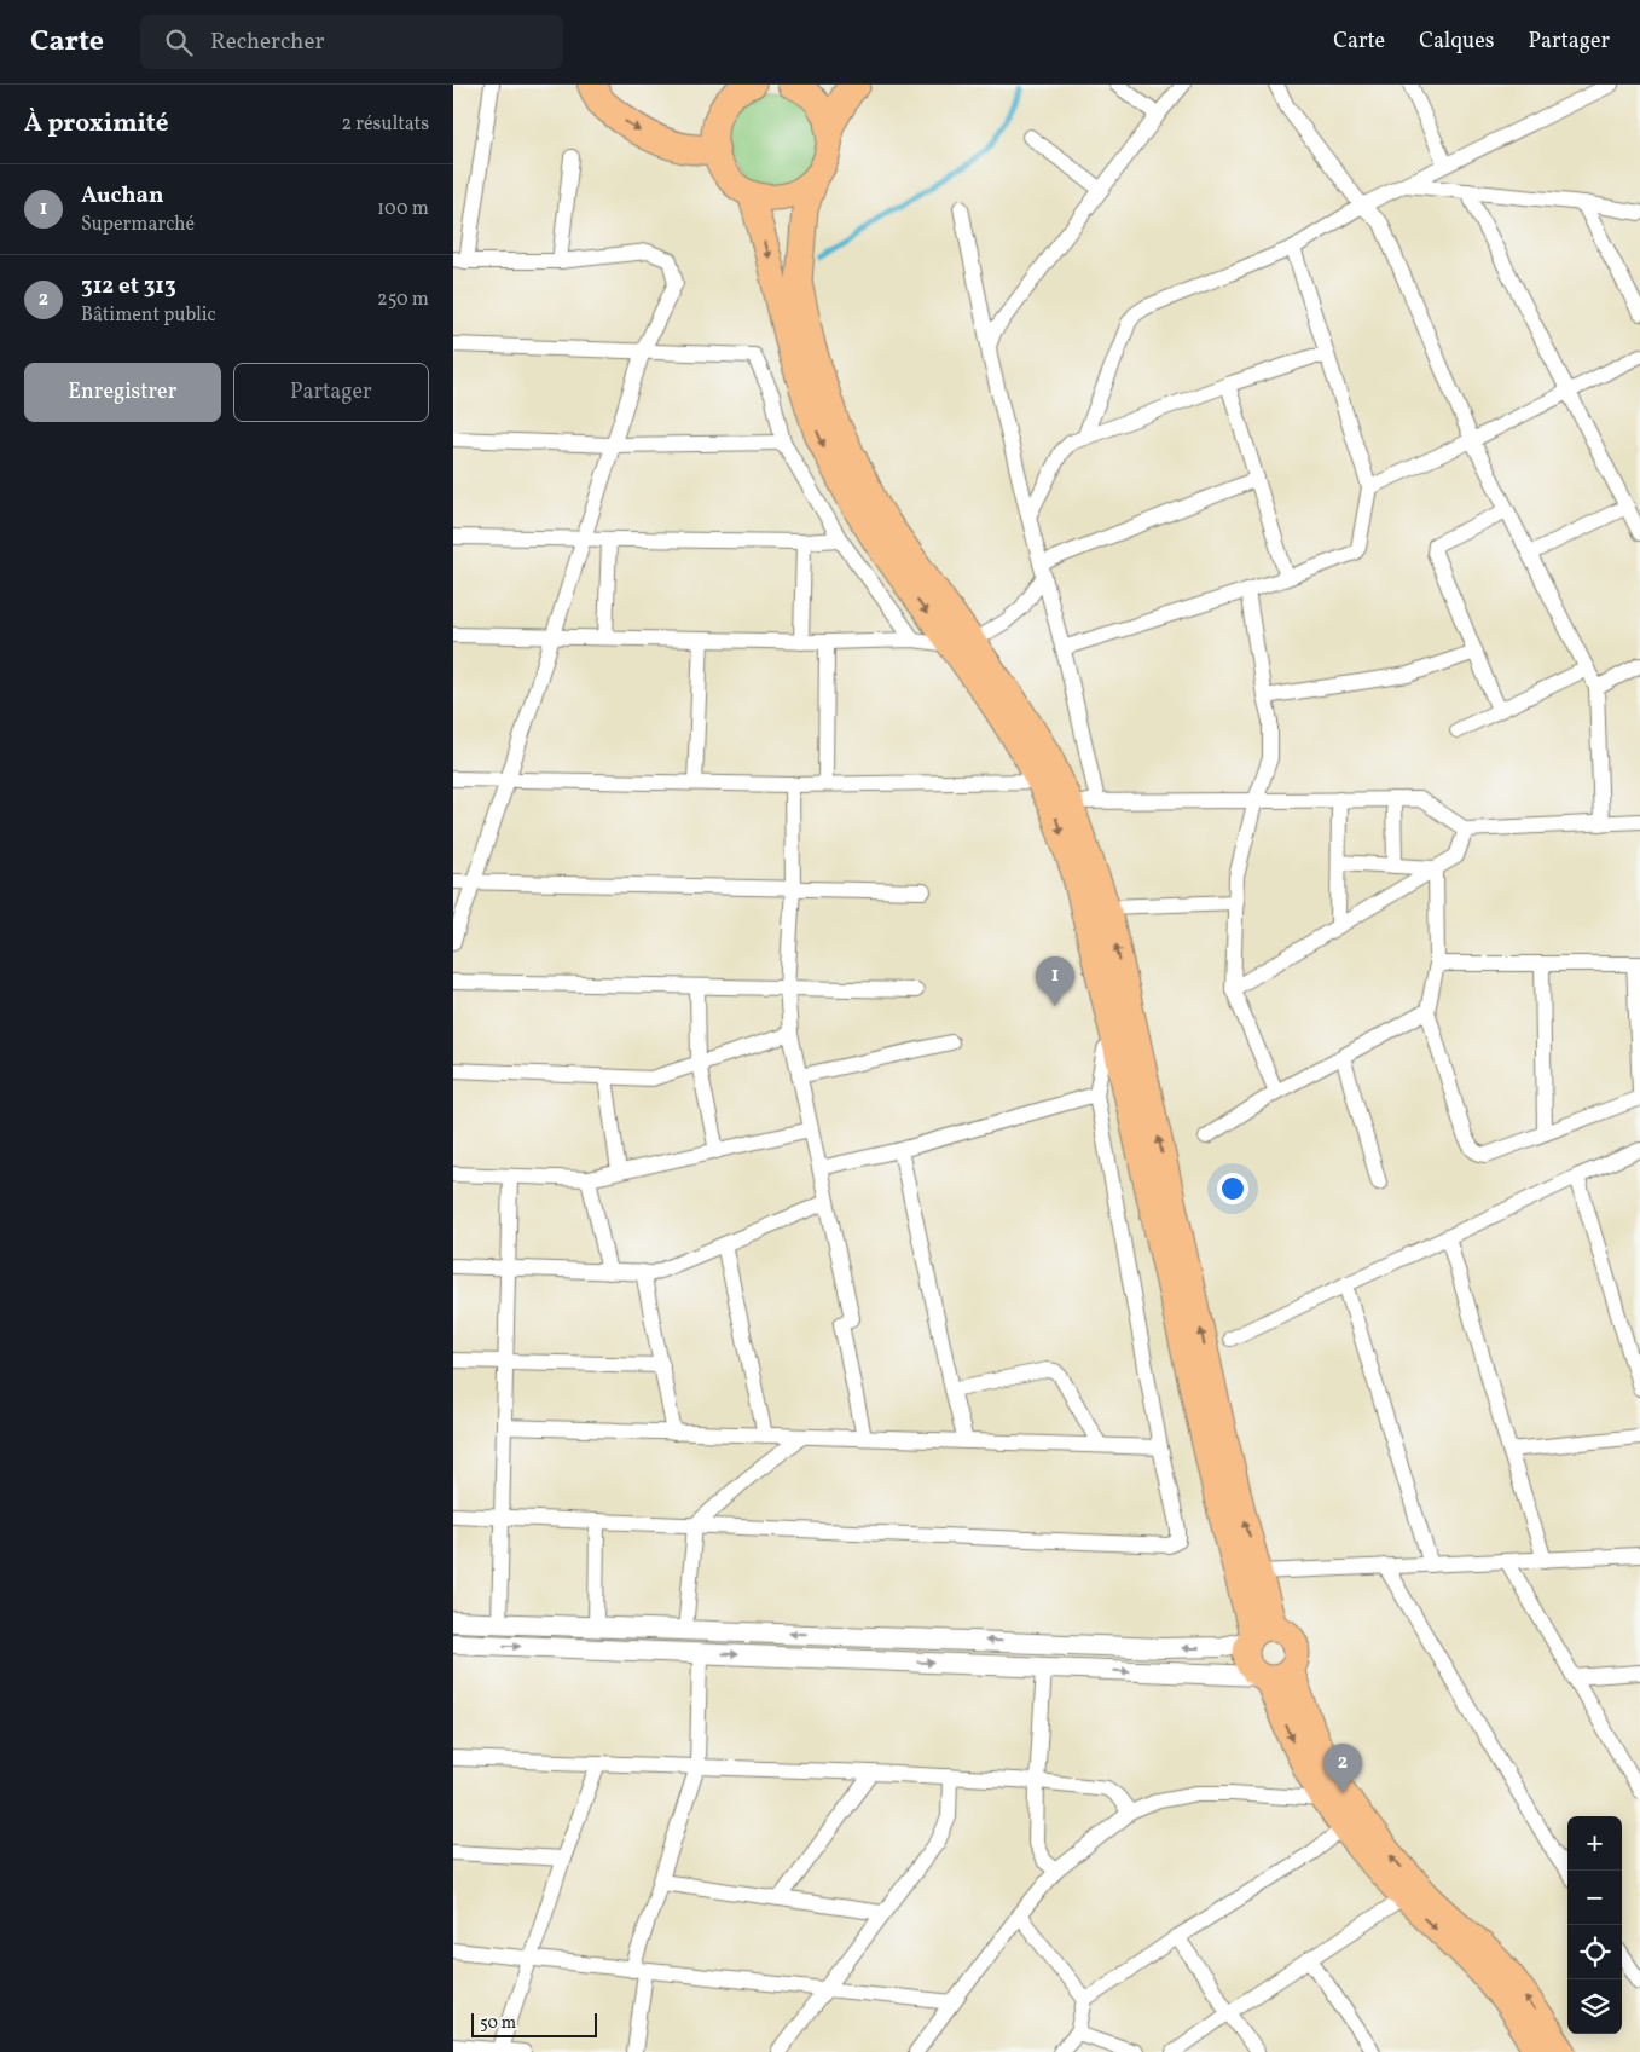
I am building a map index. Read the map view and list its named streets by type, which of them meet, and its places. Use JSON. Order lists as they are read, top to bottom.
{
  "scale_bar": "50 m",
  "page": {
    "header": "Carte",
    "search": "Rechercher",
    "nav": ["Carte", "Calques", "Partager"],
    "heading": ["À proximité", "2 résultats"],
    "list": [
      {
        "mark": "1",
        "name": "Auchan",
        "note": "Supermarché",
        "value": "100 m"
      },
      {
        "mark": "2",
        "name": "312 et 313",
        "note": "Bâtiment public",
        "value": "250 m"
      }
    ],
    "buttons": ["Enregistrer", "Partager"],
    "pins": ["1", "2"],
    "map_buttons": ["+", "−"],
    "scale": "50 m"
  }
}
